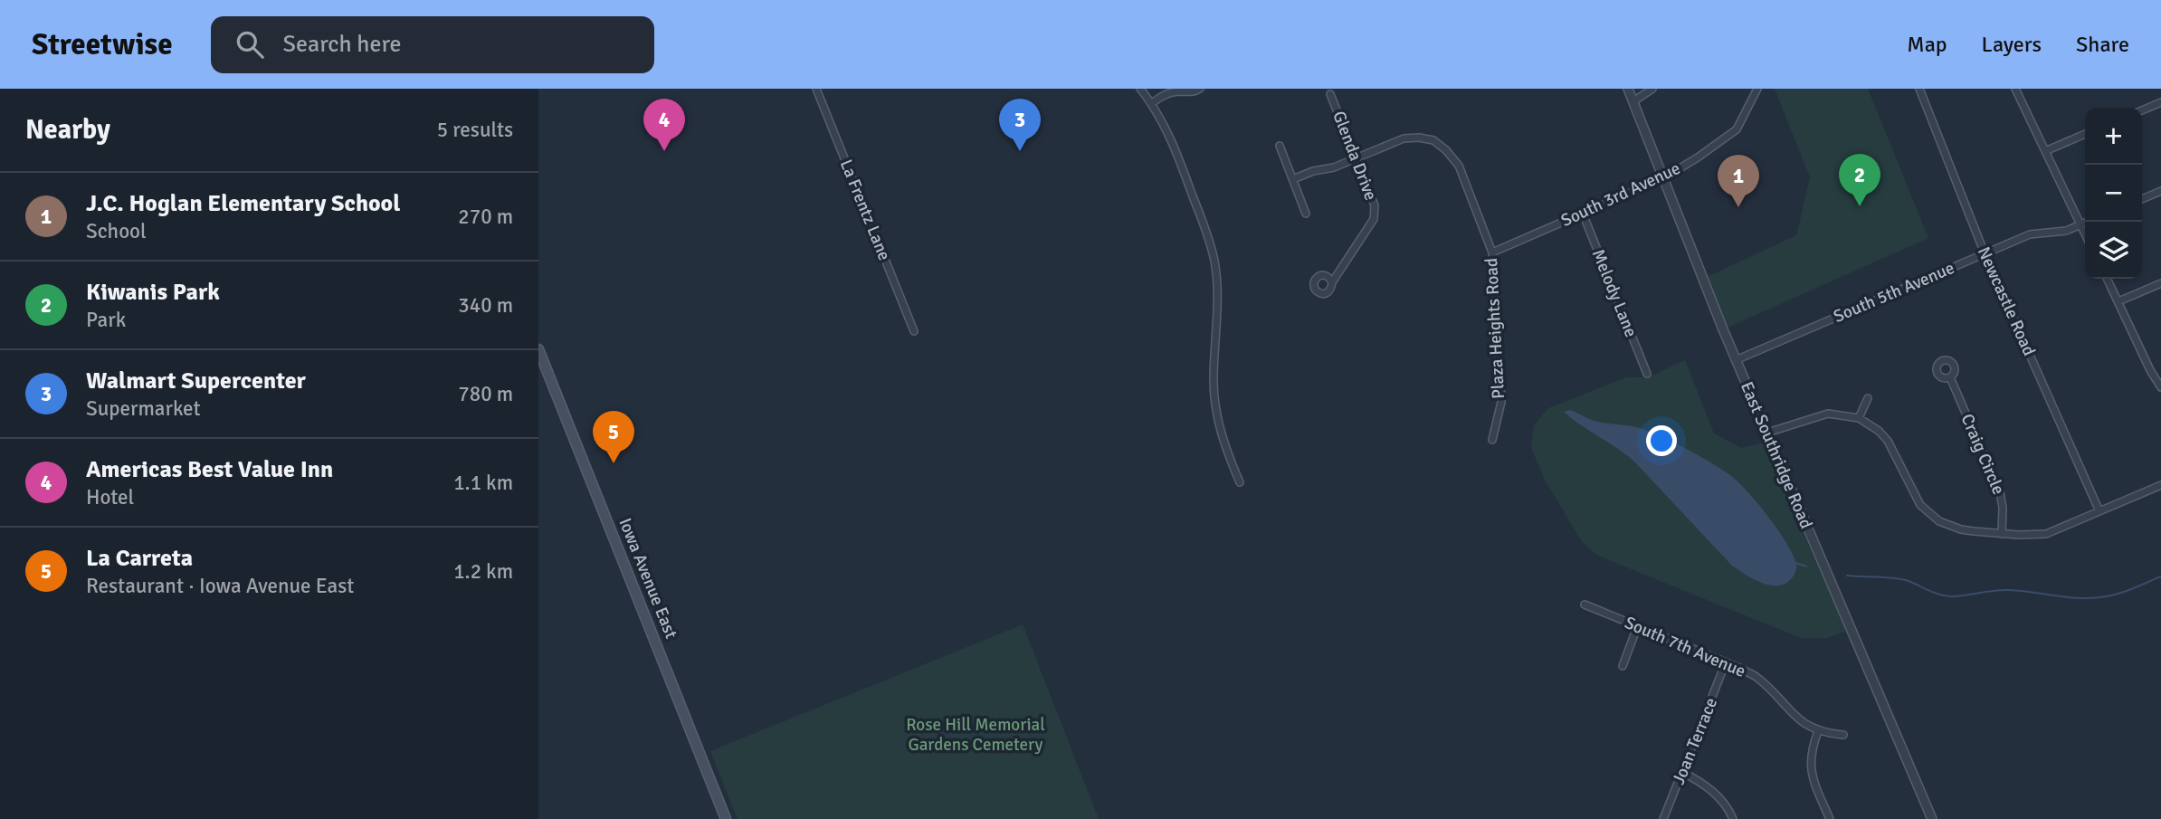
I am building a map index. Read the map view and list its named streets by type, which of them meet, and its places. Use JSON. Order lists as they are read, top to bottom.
{
  "streets": {
    "main road": ["Iowa Avenue East"],
    "street": [
      "Glenda Drive",
      "South 3rd Avenue",
      "La Frentz Lane",
      "South 5th Avenue",
      "Melody Lane",
      "Newcastle Road",
      "Plaza Heights Road",
      "Craig Circle",
      "East Southridge Road",
      "South 7th Avenue",
      "Joan Terrace"
    ]
  },
  "crossings": [
    ["Glenda Drive", "Plaza Heights Road"],
    ["South 3rd Avenue", "Melody Lane"],
    ["South 3rd Avenue", "Plaza Heights Road"],
    ["South 3rd Avenue", "East Southridge Road"],
    ["South 5th Avenue", "Newcastle Road"],
    ["South 5th Avenue", "East Southridge Road"],
    ["South 7th Avenue", "Joan Terrace"]
  ],
  "parks": ["Rose Hill Memorial Gardens Cemetery"],
  "page": {
    "header": "Streetwise",
    "search": "Search here",
    "nav": ["Map", "Layers", "Share"],
    "heading": ["Nearby", "5 results"],
    "pins": [
      "3",
      "4",
      "2",
      "1",
      "5"
    ],
    "map_buttons": ["+", "−"],
    "list": [
      {
        "mark": "1",
        "name": "J.C. Hoglan Elementary School",
        "note": "School",
        "value": "270 m"
      },
      {
        "mark": "2",
        "name": "Kiwanis Park",
        "note": "Park",
        "value": "340 m"
      },
      {
        "mark": "3",
        "name": "Walmart Supercenter",
        "note": "Supermarket",
        "value": "780 m"
      },
      {
        "mark": "4",
        "name": "Americas Best Value Inn",
        "note": "Hotel",
        "value": "1.1 km"
      },
      {
        "mark": "5",
        "name": "La Carreta",
        "note": "Restaurant · Iowa Avenue East",
        "value": "1.2 km"
      }
    ]
  }
}
